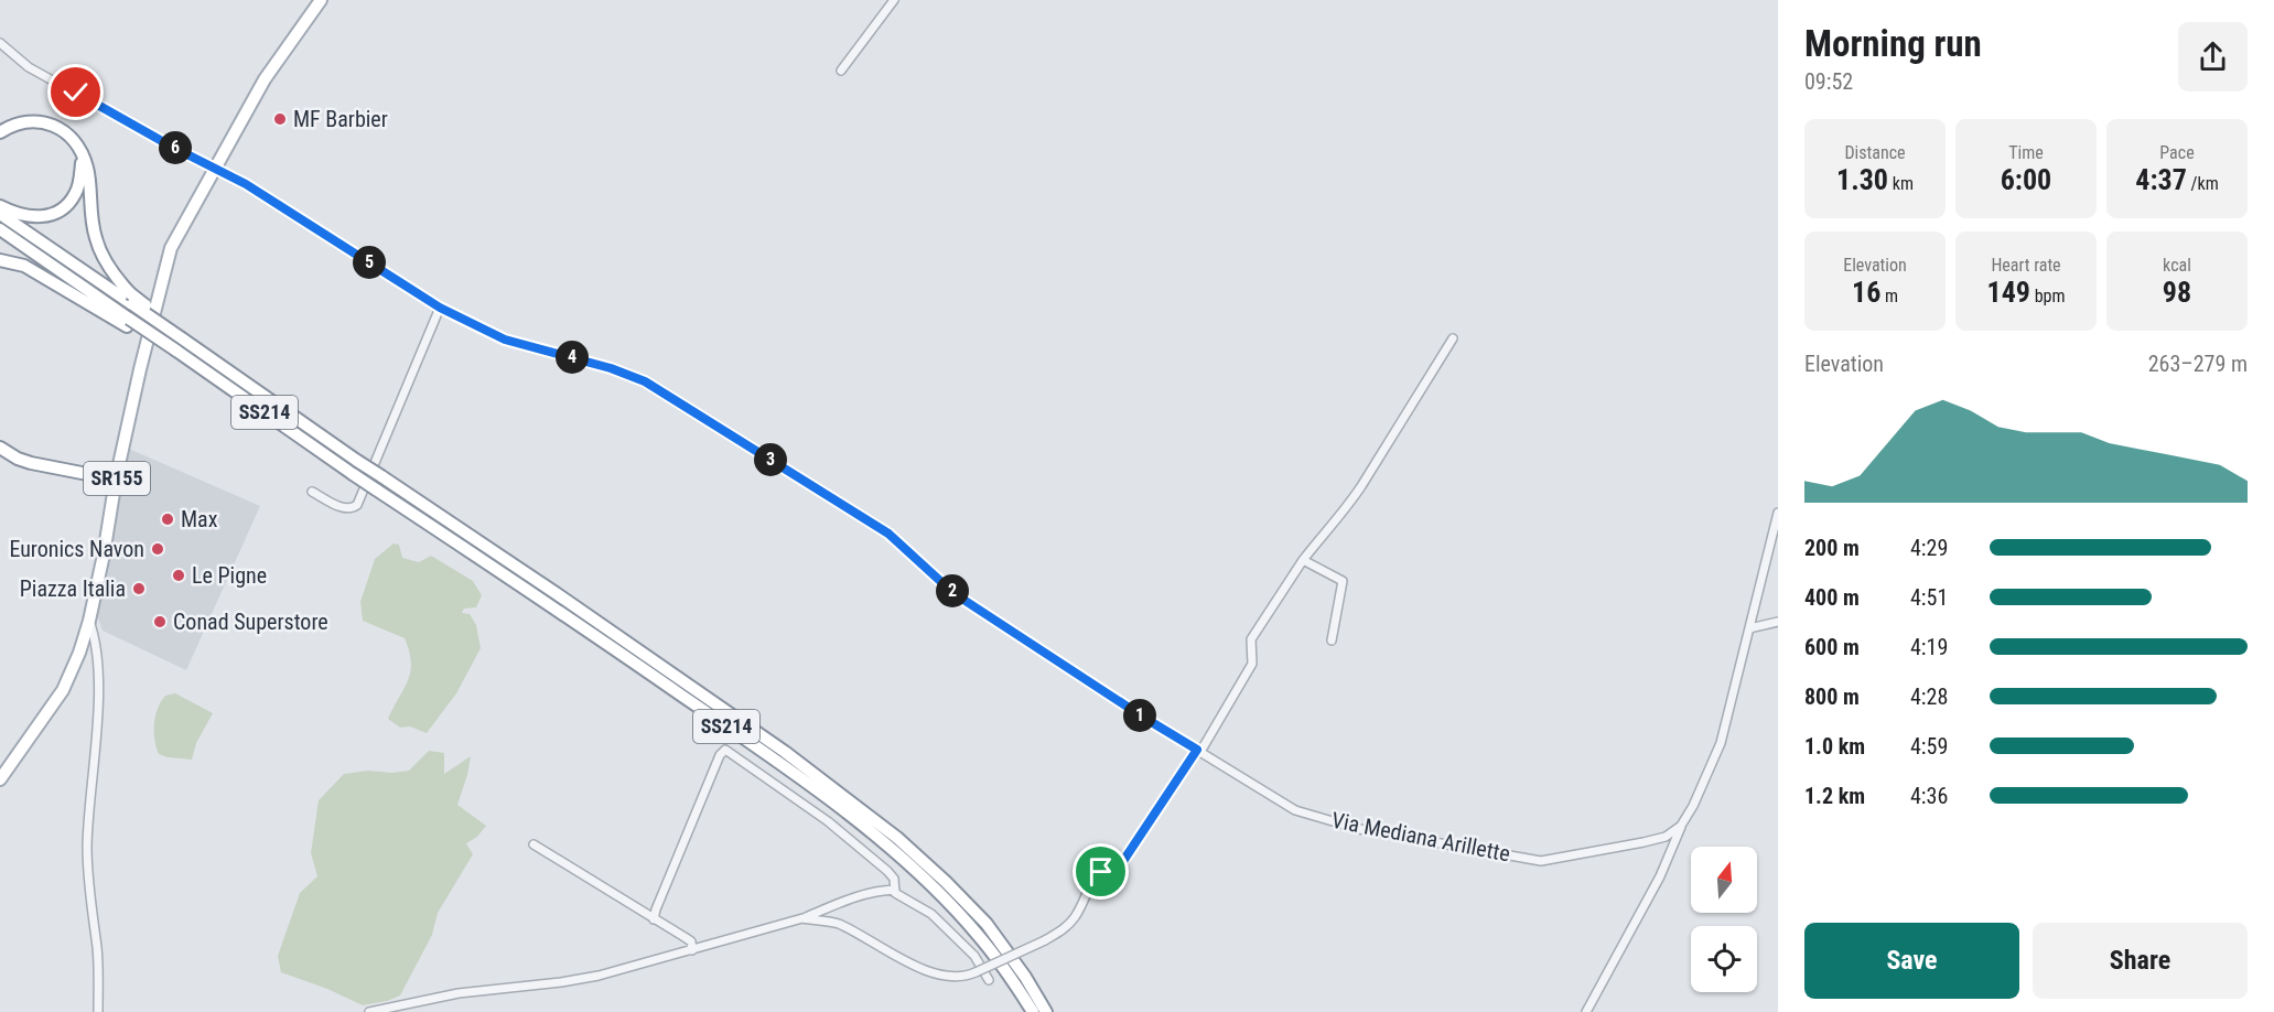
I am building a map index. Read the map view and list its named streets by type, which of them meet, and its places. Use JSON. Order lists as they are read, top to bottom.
{
  "streets": {
    "main road": ["SS214", "SR155"],
    "street": ["Via Mediana Arillette"]
  },
  "crossings": [
    ["SR155", "Via Mediana Arillette"]
  ],
  "places": [
    "MF Barbier",
    "Max",
    "Euronics Navon",
    "Le Pigne",
    "Piazza Italia",
    "Conad Superstore"
  ],
  "north": "top",
  "page": {
    "heading": ["Morning run", "09:52"],
    "stats": [
      ["Distance", "1.30 km"],
      ["Time", "6:00"],
      ["Pace", "4:37 /km"],
      ["Elevation", "16 m"],
      ["Heart rate", "149 bpm"],
      ["kcal", "98"]
    ],
    "pins": [
      "6",
      "5",
      "4",
      "3",
      "2",
      "1"
    ],
    "chart": ["Elevation", "263–279 m"],
    "list": [
      {
        "name": "200 m",
        "note": "4:29"
      },
      {
        "name": "400 m",
        "note": "4:51"
      },
      {
        "name": "600 m",
        "note": "4:19"
      },
      {
        "name": "800 m",
        "note": "4:28"
      },
      {
        "name": "1.0 km",
        "note": "4:59"
      },
      {
        "name": "1.2 km",
        "note": "4:36"
      }
    ],
    "buttons": ["Save", "Share"]
  }
}
